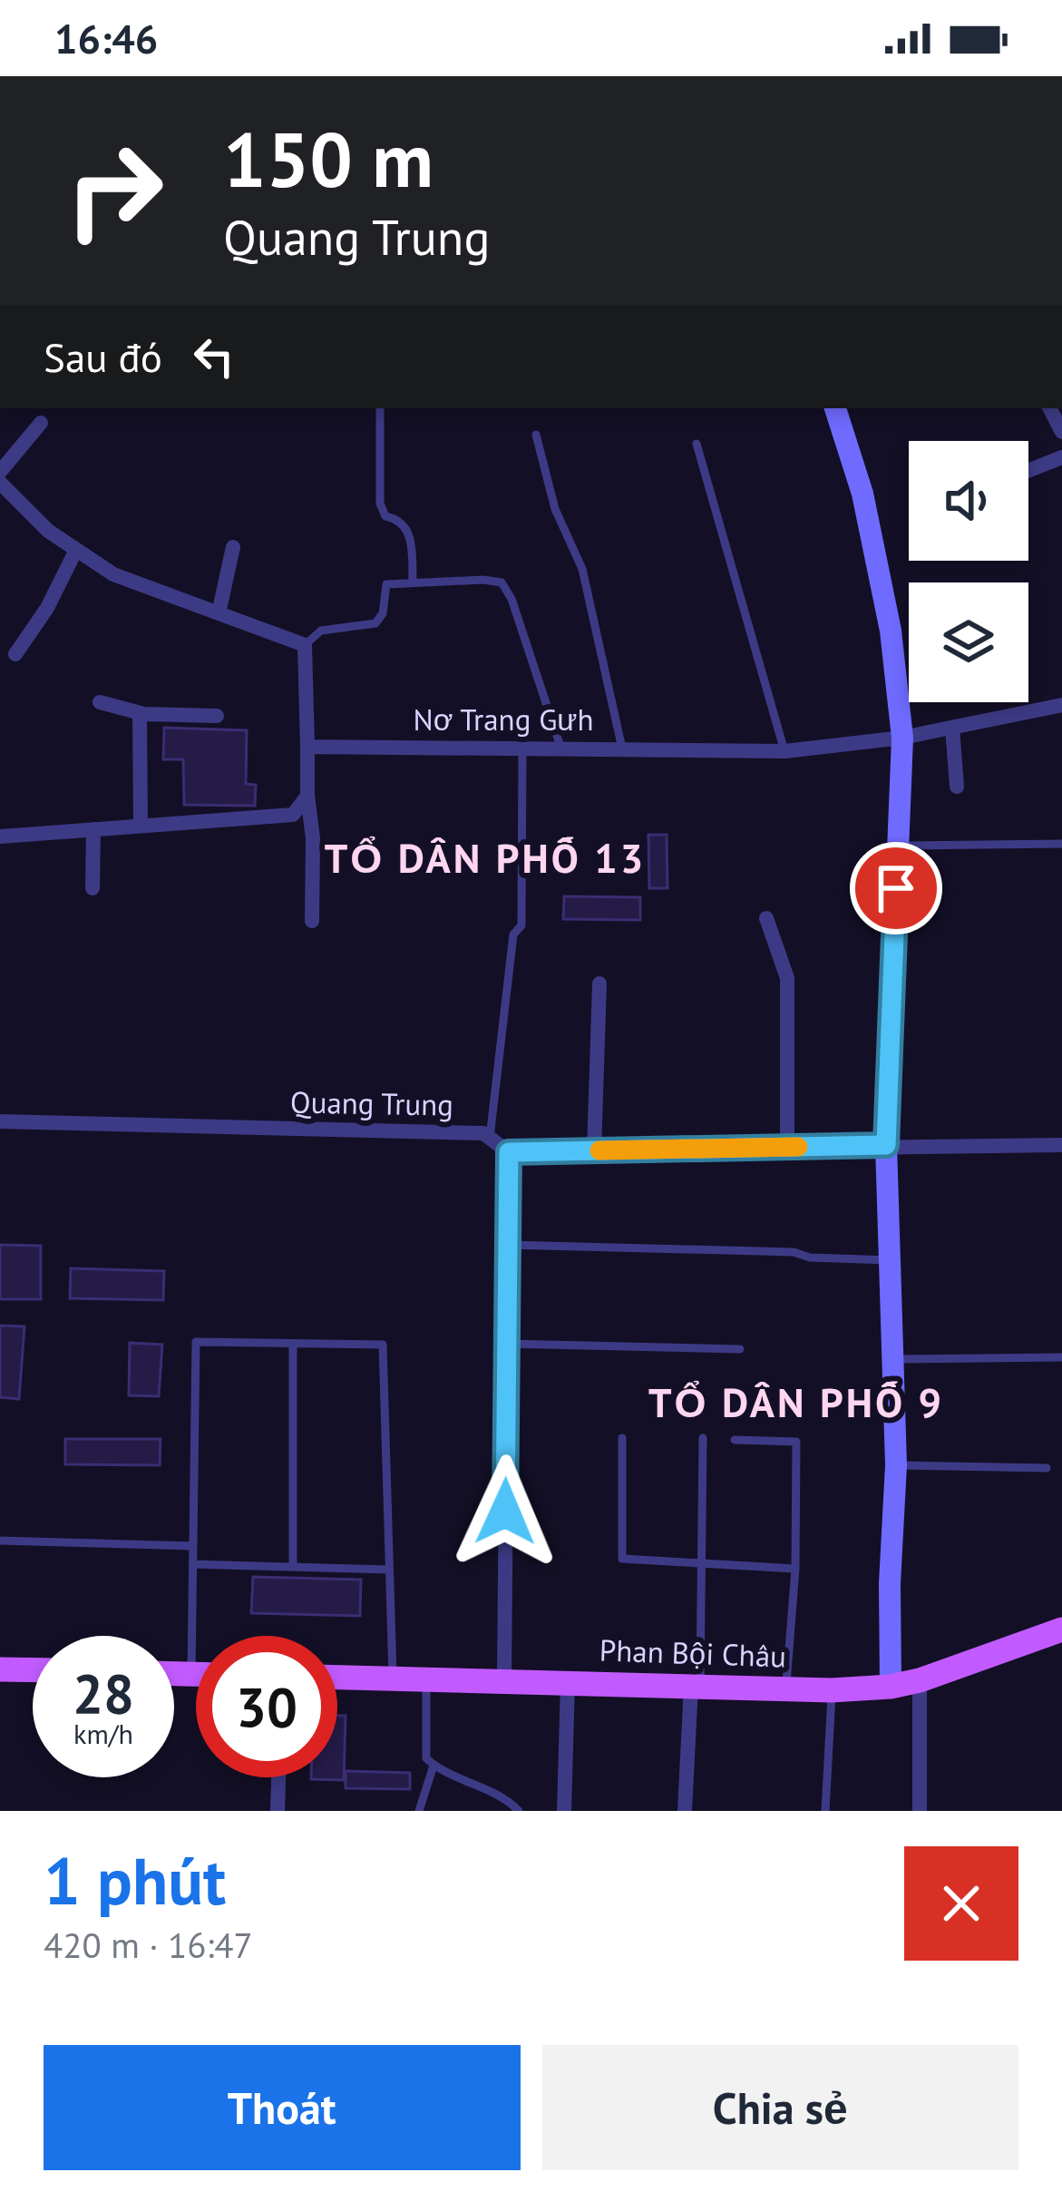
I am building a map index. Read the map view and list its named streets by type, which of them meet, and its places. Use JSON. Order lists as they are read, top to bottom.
{
  "streets": {
    "main road": ["Phan Bội Châu"],
    "street": ["Nơ Trang Gưh", "Quang Trung"]
  },
  "districts": ["TỔ DÂN PHỐ 13", "TỔ DÂN PHỐ 9"],
  "page": {
    "status": "16:46",
    "turn": ["150 m", "Quang Trung"],
    "then": "Sau đó",
    "speed": "28 km/h",
    "limit": "30",
    "heading": ["1 phút", "420 m · 16:47"],
    "buttons": ["Thoát", "Chia sẻ"]
  }
}
